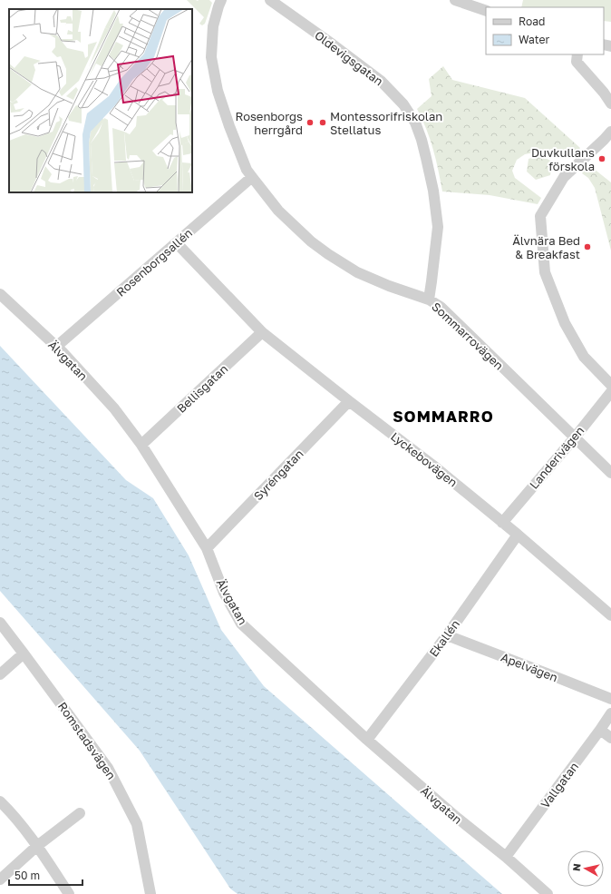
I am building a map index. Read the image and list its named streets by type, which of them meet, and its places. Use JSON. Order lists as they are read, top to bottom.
{
  "streets": {
    "street": [
      "Oldevigsgatan",
      "Rosenborgsallén",
      "Sommarrovägen",
      "Älvgatan",
      "Bellisgatan",
      "Landerivägen",
      "Lyckebovägen",
      "Syréngatan",
      "Ekallén",
      "Apelvägen",
      "Romstadsvägen",
      "Vallgatan"
    ]
  },
  "crossings": [
    ["Oldevigsgatan", "Sommarrovägen"],
    ["Rosenborgsallén", "Sommarrovägen"],
    ["Rosenborgsallén", "Älvgatan"],
    ["Rosenborgsallén", "Lyckebovägen"],
    ["Sommarrovägen", "Landerivägen"],
    ["Älvgatan", "Bellisgatan"],
    ["Älvgatan", "Syréngatan"],
    ["Älvgatan", "Ekallén"],
    ["Älvgatan", "Vallgatan"],
    ["Bellisgatan", "Lyckebovägen"],
    ["Landerivägen", "Lyckebovägen"],
    ["Lyckebovägen", "Syréngatan"],
    ["Lyckebovägen", "Ekallén"],
    ["Ekallén", "Apelvägen"]
  ],
  "districts": ["SOMMARRO"],
  "places": [
    "Rosenborgs herrgård",
    "Montessorifriskolan Stellatus",
    "Duvkullans förskola",
    "Älvnära Bed & Breakfast"
  ],
  "legend": ["Road", "Water"],
  "scale_bar": "50 m",
  "north": "left"
}
